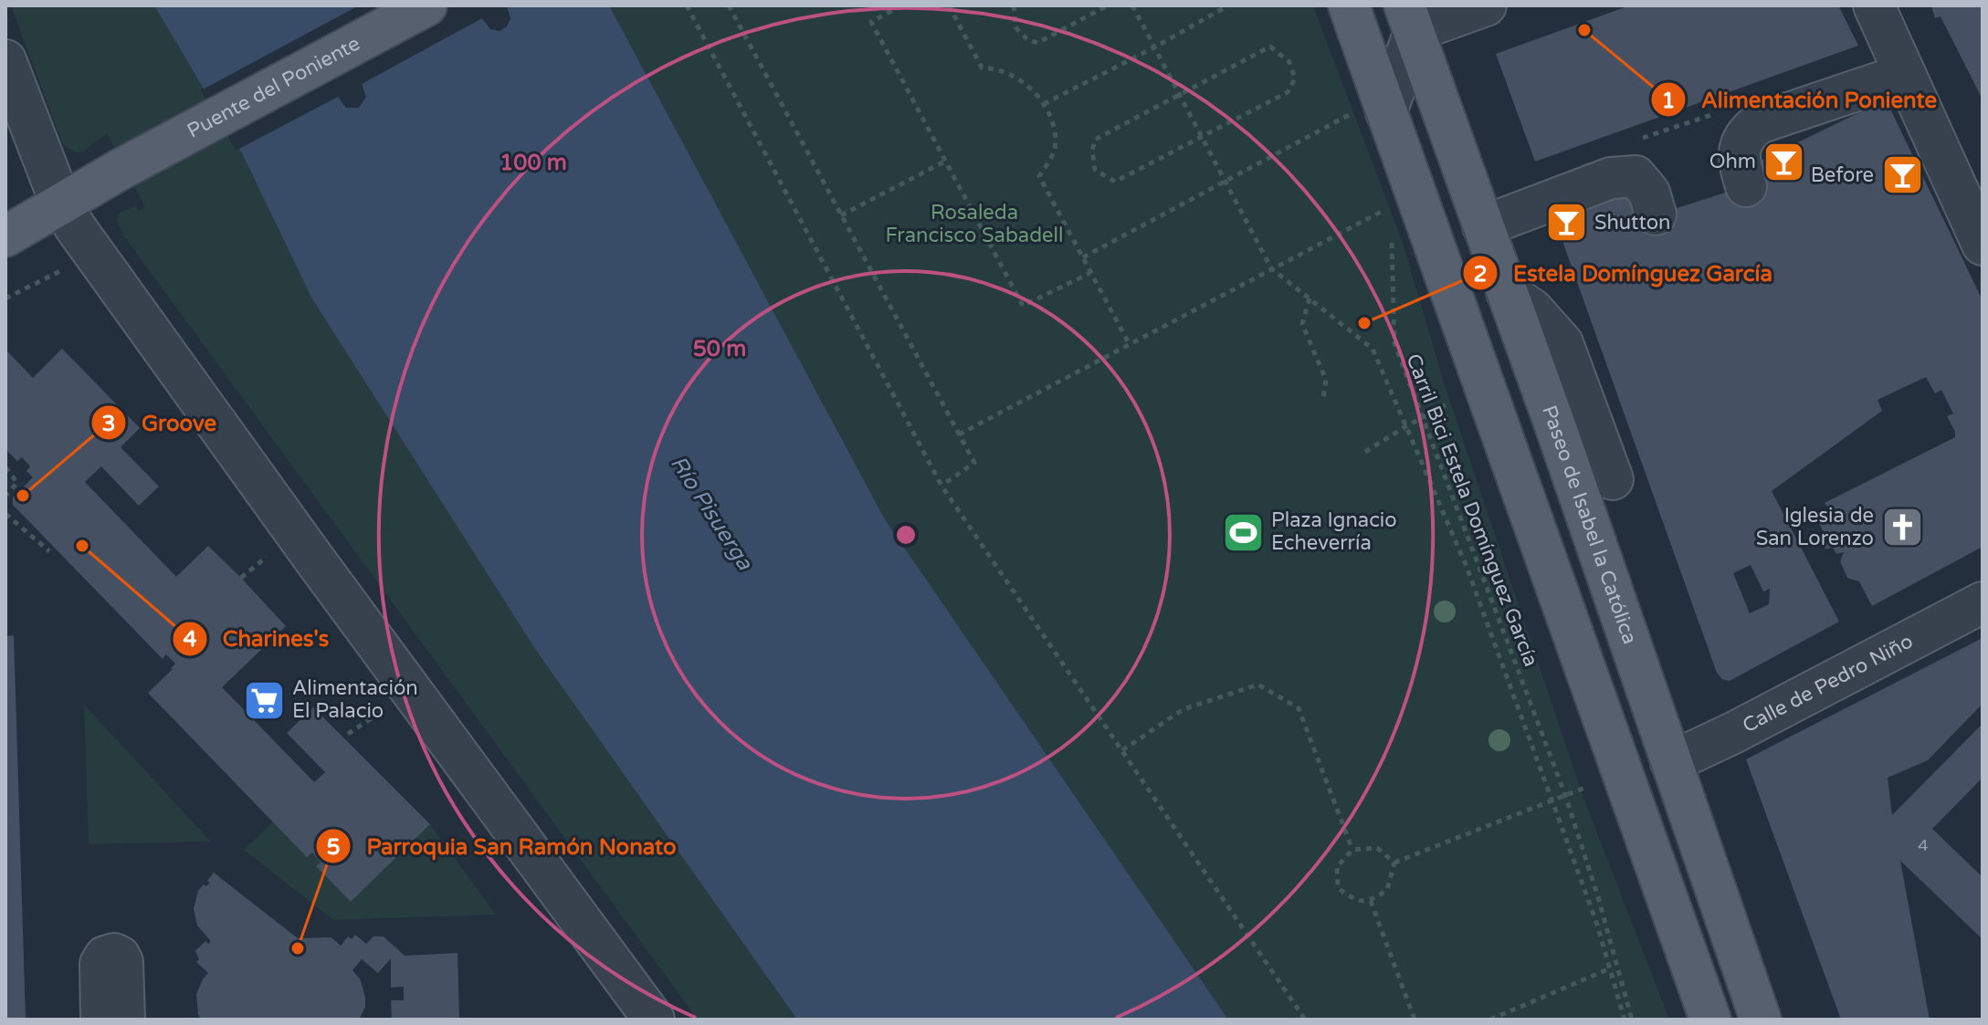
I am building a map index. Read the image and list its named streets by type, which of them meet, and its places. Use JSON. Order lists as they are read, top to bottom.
{
  "streets": {
    "main road": ["Puente del Poniente", "Paseo de Isabel la Católica"],
    "street": ["Calle de Pedro Niño"],
    "path": ["Carril Bici Estela Domínguez García"]
  },
  "crossings": [
    ["Paseo de Isabel la Católica", "Calle de Pedro Niño"]
  ],
  "water": ["Río Pisuerga"],
  "parks": ["Rosaleda Francisco Sabadell"],
  "places": {
    "other": [
      "Alimentación Poniente",
      "Estela Domínguez García",
      "Groove",
      "Charines's",
      "Parroquia San Ramón Nonato"
    ],
    "bar": ["Ohm", "Before", "Shutton"],
    "church": ["Iglesia de San Lorenzo"],
    "sports": ["Plaza Ignacio Echeverría"],
    "supermarket": ["Alimentación El Palacio"]
  },
  "house_numbers": ["4"],
  "rings": ["100 m", "50 m"]
}
